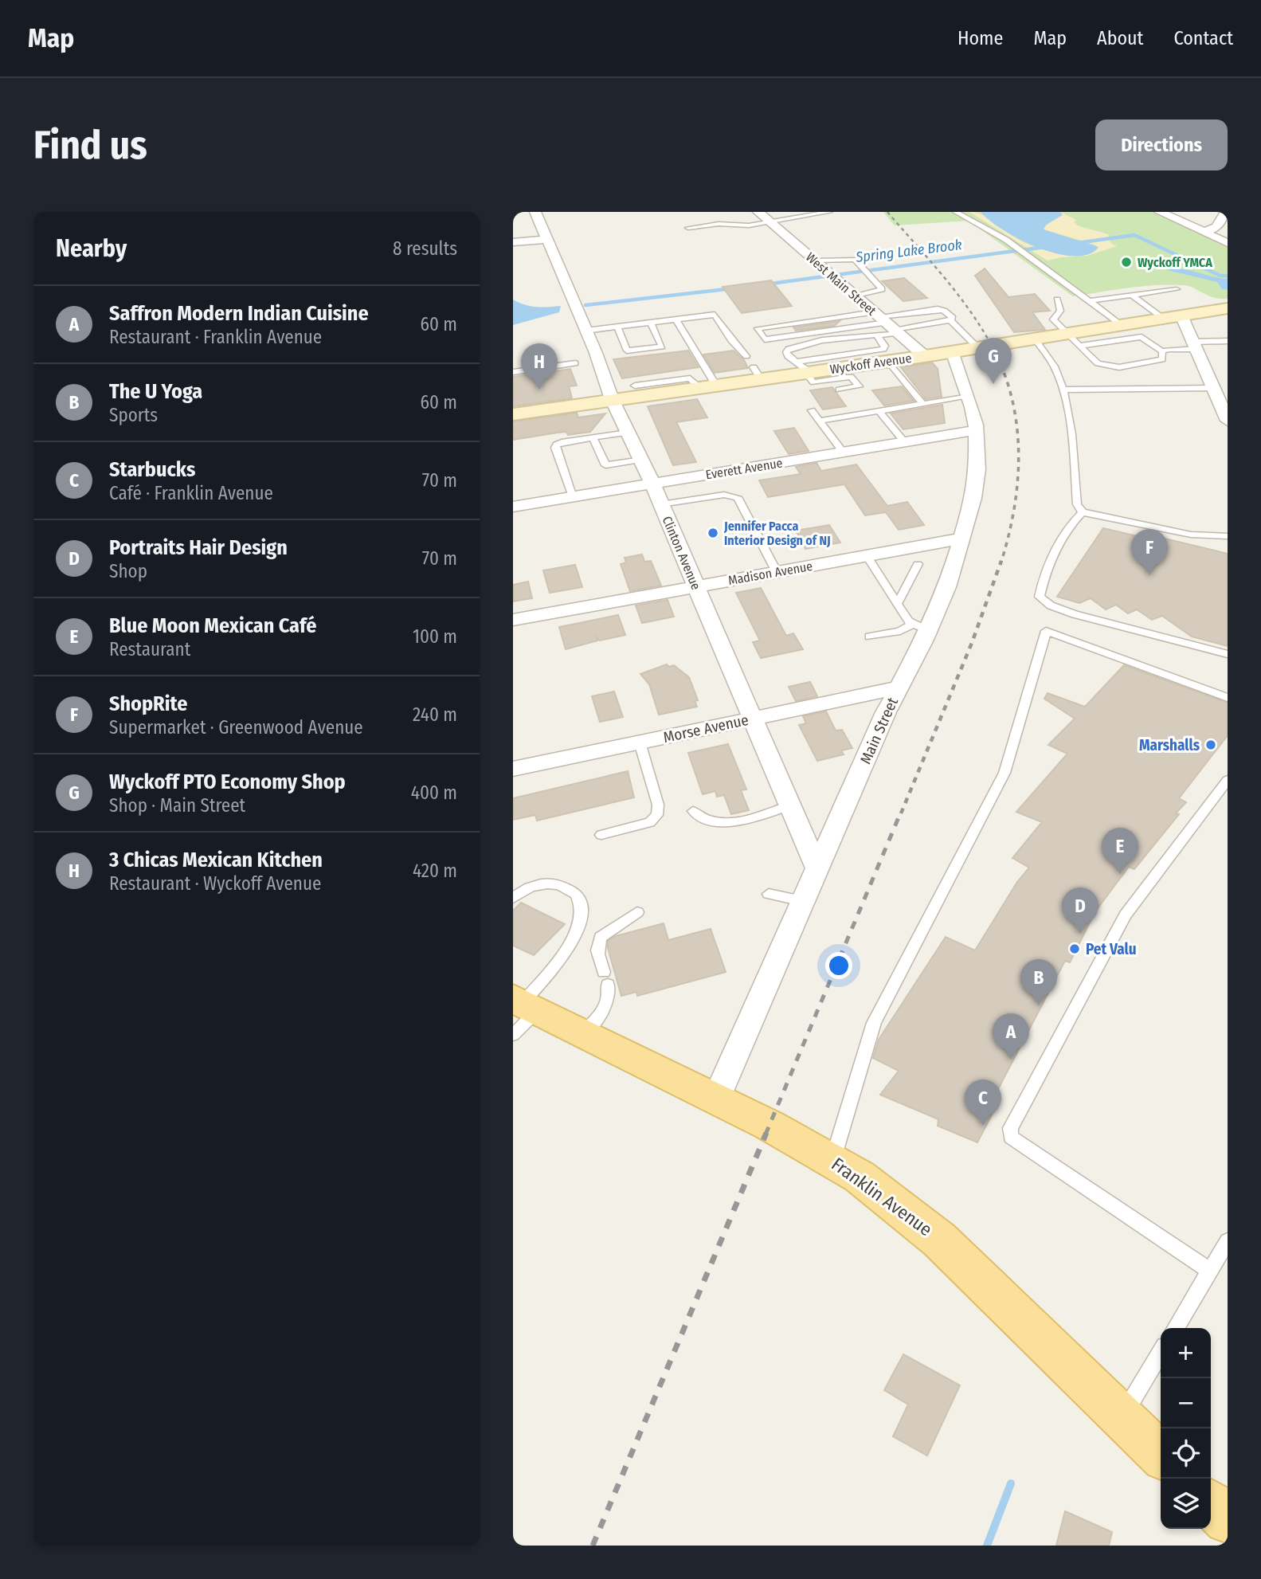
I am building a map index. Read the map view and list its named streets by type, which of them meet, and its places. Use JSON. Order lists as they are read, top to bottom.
{
  "streets": {
    "main road": ["Wyckoff Avenue", "Franklin Avenue"],
    "street": [
      "West Main Street",
      "Everett Avenue",
      "Clinton Avenue",
      "Madison Avenue",
      "Morse Avenue",
      "Main Street"
    ]
  },
  "crossings": [
    ["West Main Street", "Wyckoff Avenue"],
    ["Wyckoff Avenue", "Clinton Avenue"],
    ["Wyckoff Avenue", "Main Street"],
    ["Everett Avenue", "Clinton Avenue"],
    ["Everett Avenue", "Main Street"],
    ["Clinton Avenue", "Madison Avenue"],
    ["Clinton Avenue", "Morse Avenue"],
    ["Clinton Avenue", "Main Street"],
    ["Madison Avenue", "Main Street"],
    ["Morse Avenue", "Main Street"],
    ["Main Street", "Franklin Avenue"]
  ],
  "water": ["Spring Lake Brook"],
  "places": [
    "Wyckoff YMCA",
    "Jennifer Pacca Interior Design of NJ",
    "Marshalls",
    "Pet Valu"
  ],
  "page": {
    "header": "Map",
    "nav": [
      "Home",
      "Map",
      "About",
      "Contact"
    ],
    "buttons": "Directions",
    "title": "Find us",
    "heading": ["Nearby", "8 results"],
    "list": [
      {
        "mark": "A",
        "name": "Saffron Modern Indian Cuisine",
        "note": "Restaurant · Franklin Avenue",
        "value": "60 m"
      },
      {
        "mark": "B",
        "name": "The U Yoga",
        "note": "Sports",
        "value": "60 m"
      },
      {
        "mark": "C",
        "name": "Starbucks",
        "note": "Café · Franklin Avenue",
        "value": "70 m"
      },
      {
        "mark": "D",
        "name": "Portraits Hair Design",
        "note": "Shop",
        "value": "70 m"
      },
      {
        "mark": "E",
        "name": "Blue Moon Mexican Café",
        "note": "Restaurant",
        "value": "100 m"
      },
      {
        "mark": "F",
        "name": "ShopRite",
        "note": "Supermarket · Greenwood Avenue",
        "value": "240 m"
      },
      {
        "mark": "G",
        "name": "Wyckoff PTO Economy Shop",
        "note": "Shop · Main Street",
        "value": "400 m"
      },
      {
        "mark": "H",
        "name": "3 Chicas Mexican Kitchen",
        "note": "Restaurant · Wyckoff Avenue",
        "value": "420 m"
      }
    ],
    "pins": [
      "G",
      "H",
      "F",
      "E",
      "D",
      "B",
      "A",
      "C"
    ],
    "map_buttons": ["+", "−"]
  }
}
